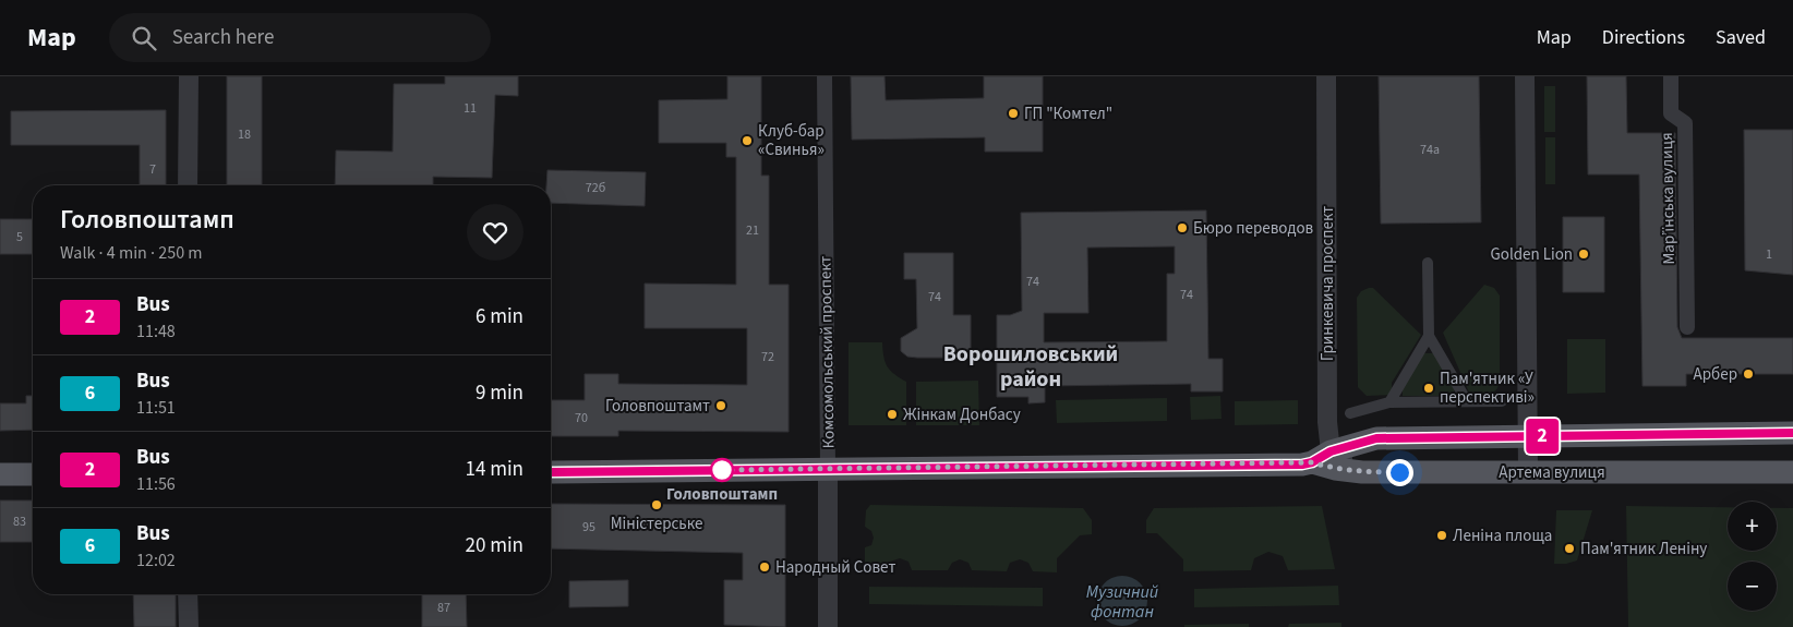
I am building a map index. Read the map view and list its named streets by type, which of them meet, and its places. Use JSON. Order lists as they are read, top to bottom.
{
  "streets": {
    "main road": ["Артема вулиця"],
    "street": ["Мар’їнська вулиця", "Гринкевича проспект", "Комсомольський проспект"]
  },
  "crossings": [
    ["Гринкевича проспект", "Артема вулиця"],
    ["Комсомольський проспект", "Артема вулиця"]
  ],
  "districts": ["Ворошиловський район"],
  "water": ["Музичний фонтан"],
  "places": [
    "ГП \"Комтел\"",
    "Клуб-бар «Свинья»",
    "Бюро переводов",
    "Golden Lion",
    "Арбер",
    "Пам'ятник «У перспективі»",
    "Головпоштамт",
    "Жінкам Донбасу",
    "Головпоштамп",
    "Міністерське",
    "Леніна площа",
    "Пам'ятник Леніну",
    "Народный Совет"
  ],
  "lines": ["bus line 2"],
  "house_numbers": [
    "11",
    "18",
    "74а",
    "7",
    "72б",
    "21",
    "5",
    "1",
    "74",
    "74",
    "74",
    "72",
    "70",
    "83",
    "95",
    "87"
  ],
  "page": {
    "header": "Map",
    "search": "Search here",
    "nav": ["Map", "Directions", "Saved"],
    "on_map": "2",
    "heading": ["Головпоштамп", "Walk · 4 min · 250 m"],
    "list": [
      {
        "mark": "2",
        "name": "Bus",
        "note": "11:48",
        "value": "6 min"
      },
      {
        "mark": "6",
        "name": "Bus",
        "note": "11:51",
        "value": "9 min"
      },
      {
        "mark": "2",
        "name": "Bus",
        "note": "11:56",
        "value": "14 min"
      },
      {
        "mark": "6",
        "name": "Bus",
        "note": "12:02",
        "value": "20 min"
      }
    ],
    "map_buttons": ["+", "−"]
  }
}
